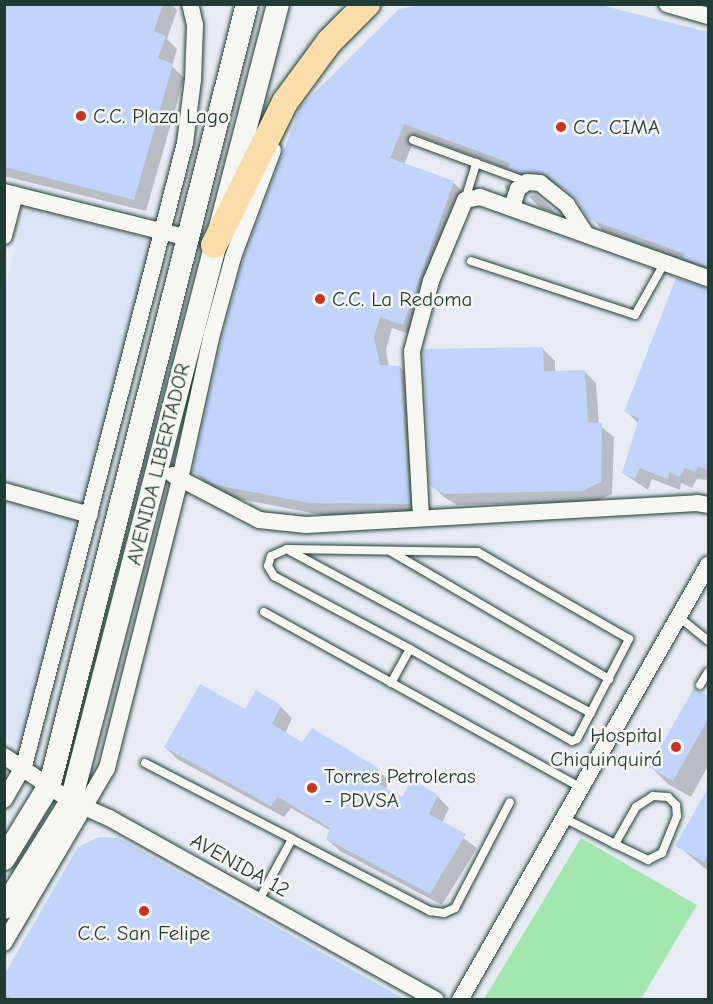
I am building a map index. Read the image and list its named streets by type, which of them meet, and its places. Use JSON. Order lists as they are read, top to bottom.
{
  "streets": {
    "main road": ["AVENIDA LIBERTADOR"],
    "street": ["AVENIDA 12"]
  },
  "crossings": [
    ["AVENIDA LIBERTADOR", "AVENIDA 12"]
  ],
  "places": [
    "C.C. Plaza Lago",
    "CC. CIMA",
    "C.C. La Redoma",
    "Hospital Chiquinquirá",
    "Torres Petroleras - PDVSA",
    "C.C. San Felipe"
  ]
}
